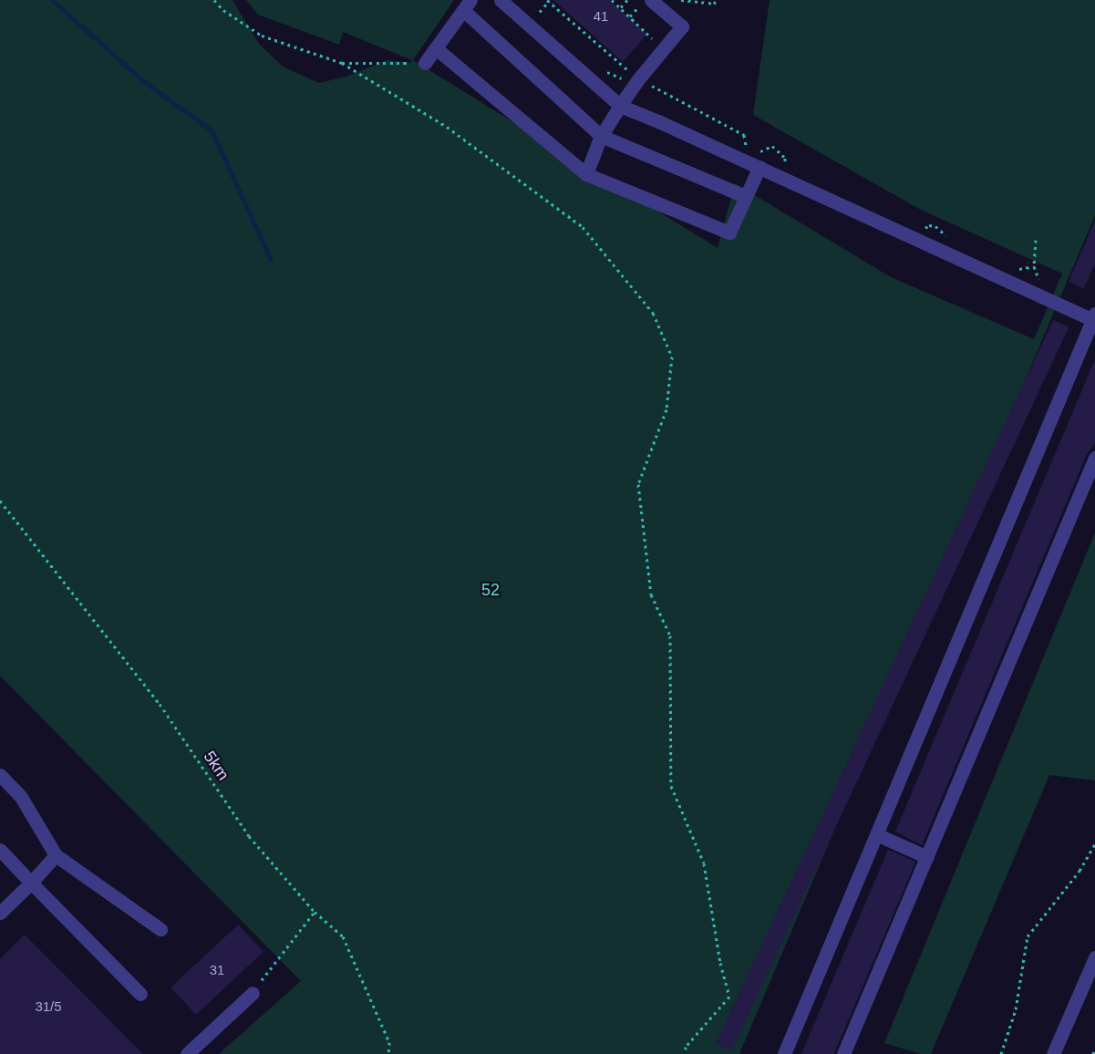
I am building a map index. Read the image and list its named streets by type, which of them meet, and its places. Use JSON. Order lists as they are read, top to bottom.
{
  "streets": {
    "path": ["5km"]
  },
  "parks": ["52"],
  "house_numbers": ["41", "31", "31/5"]
}
